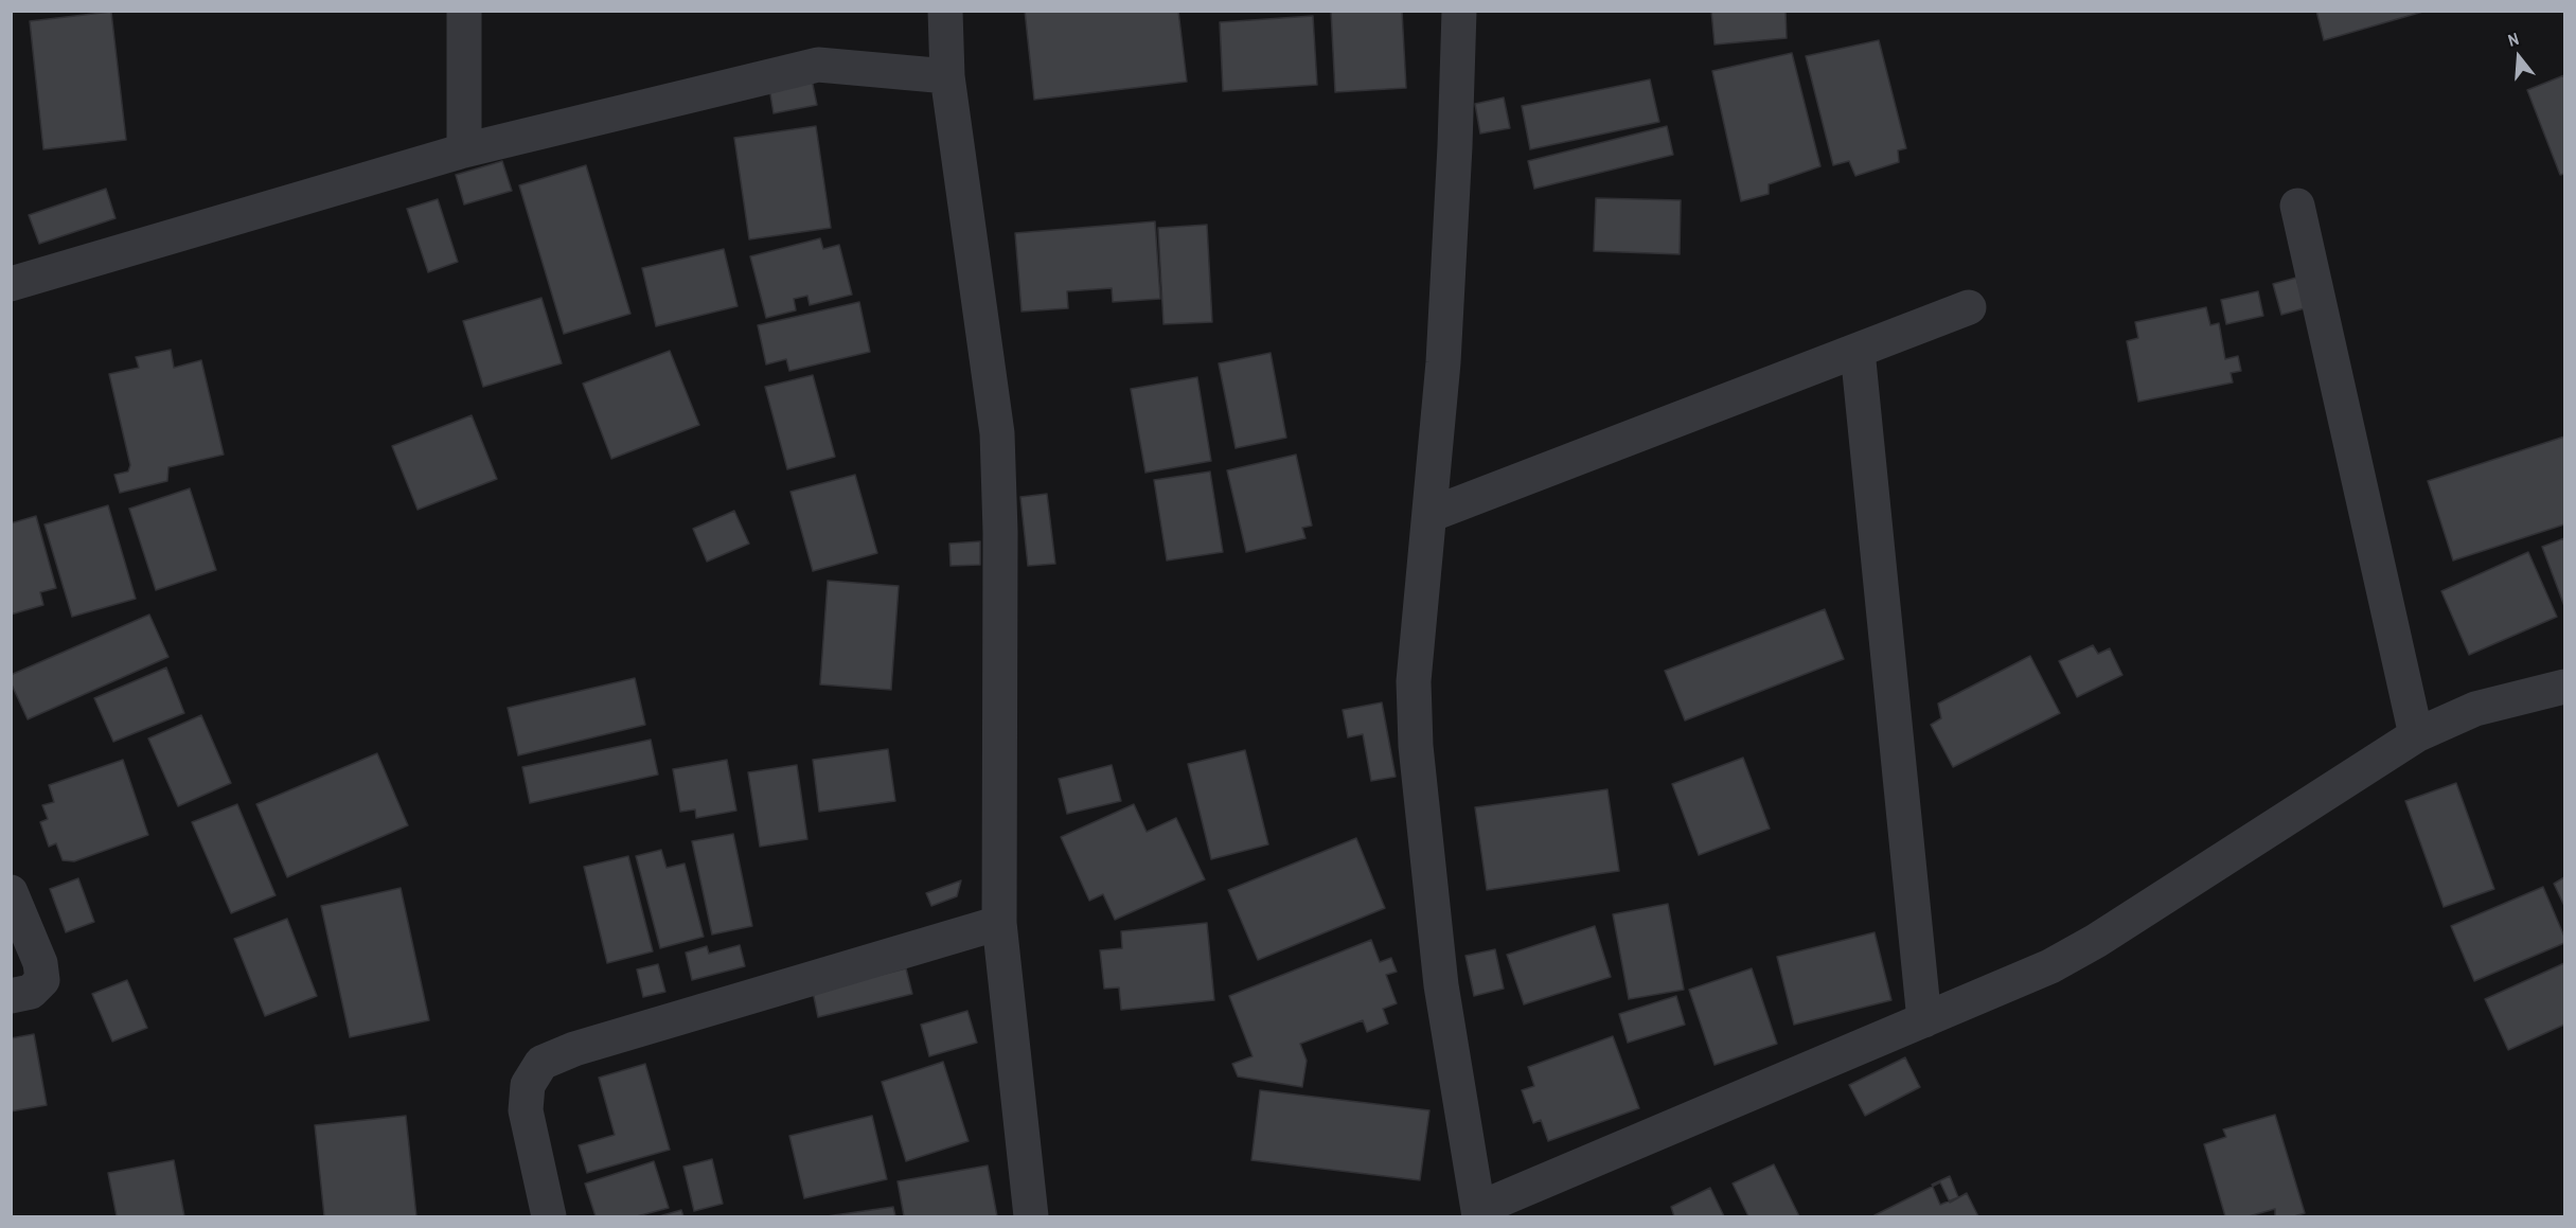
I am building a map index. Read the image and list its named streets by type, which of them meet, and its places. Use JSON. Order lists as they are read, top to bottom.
{
  "north": "top"
}
